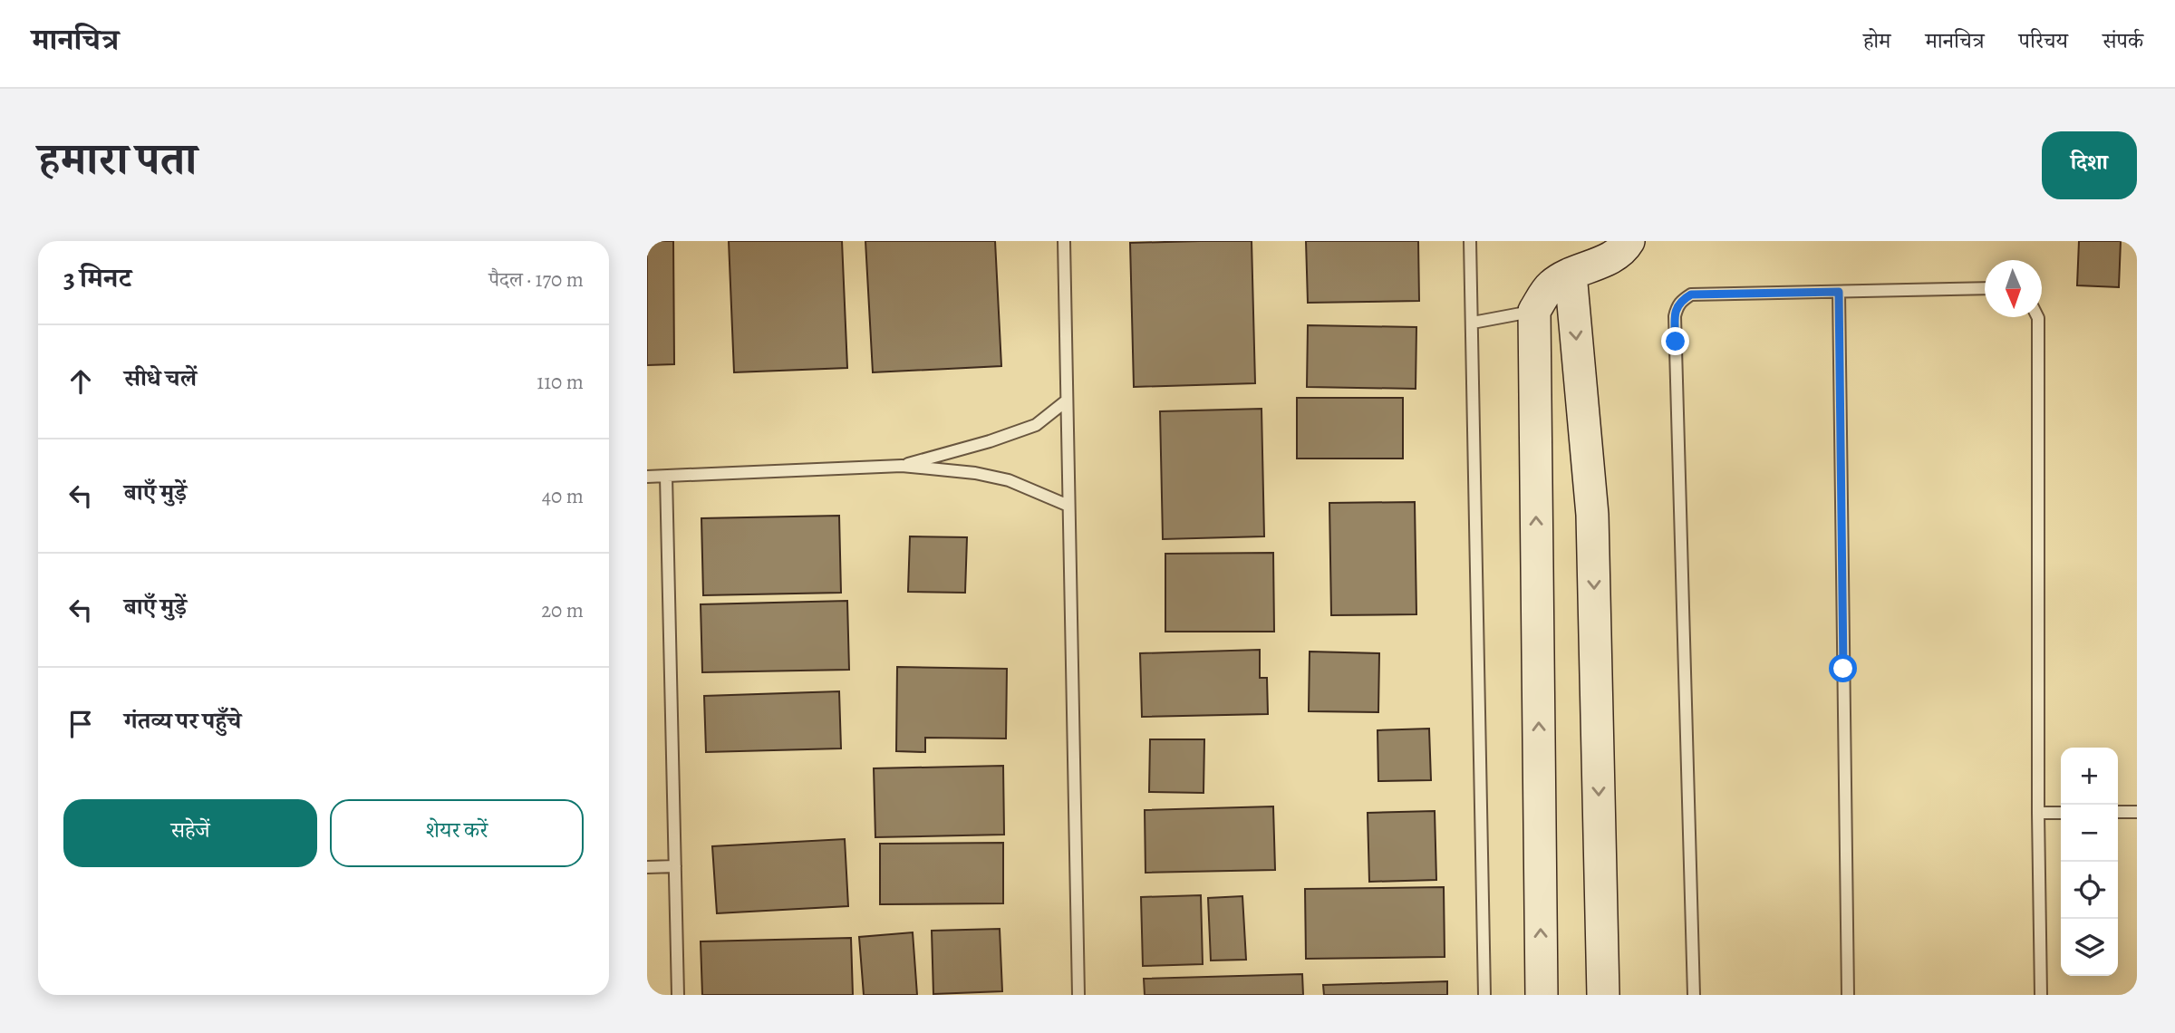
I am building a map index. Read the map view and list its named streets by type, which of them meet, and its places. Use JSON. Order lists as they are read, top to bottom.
{
  "north": "bottom",
  "page": {
    "header": "मानचित्र",
    "nav": [
      "होम",
      "मानचित्र",
      "परिचय",
      "संपर्क"
    ],
    "title": "हमारा पता",
    "buttons": [
      "दिशा",
      ["सहेजें", "शेयर करें"]
    ],
    "heading": ["3 मिनट", "पैदल · 170 m"],
    "list": [
      ["सीधे चलें", "110 m"],
      ["बाएँ मुड़ें", "40 m"],
      ["बाएँ मुड़ें", "20 m"],
      "गंतव्य पर पहुँचे"
    ],
    "map_buttons": ["+", "−"]
  }
}
